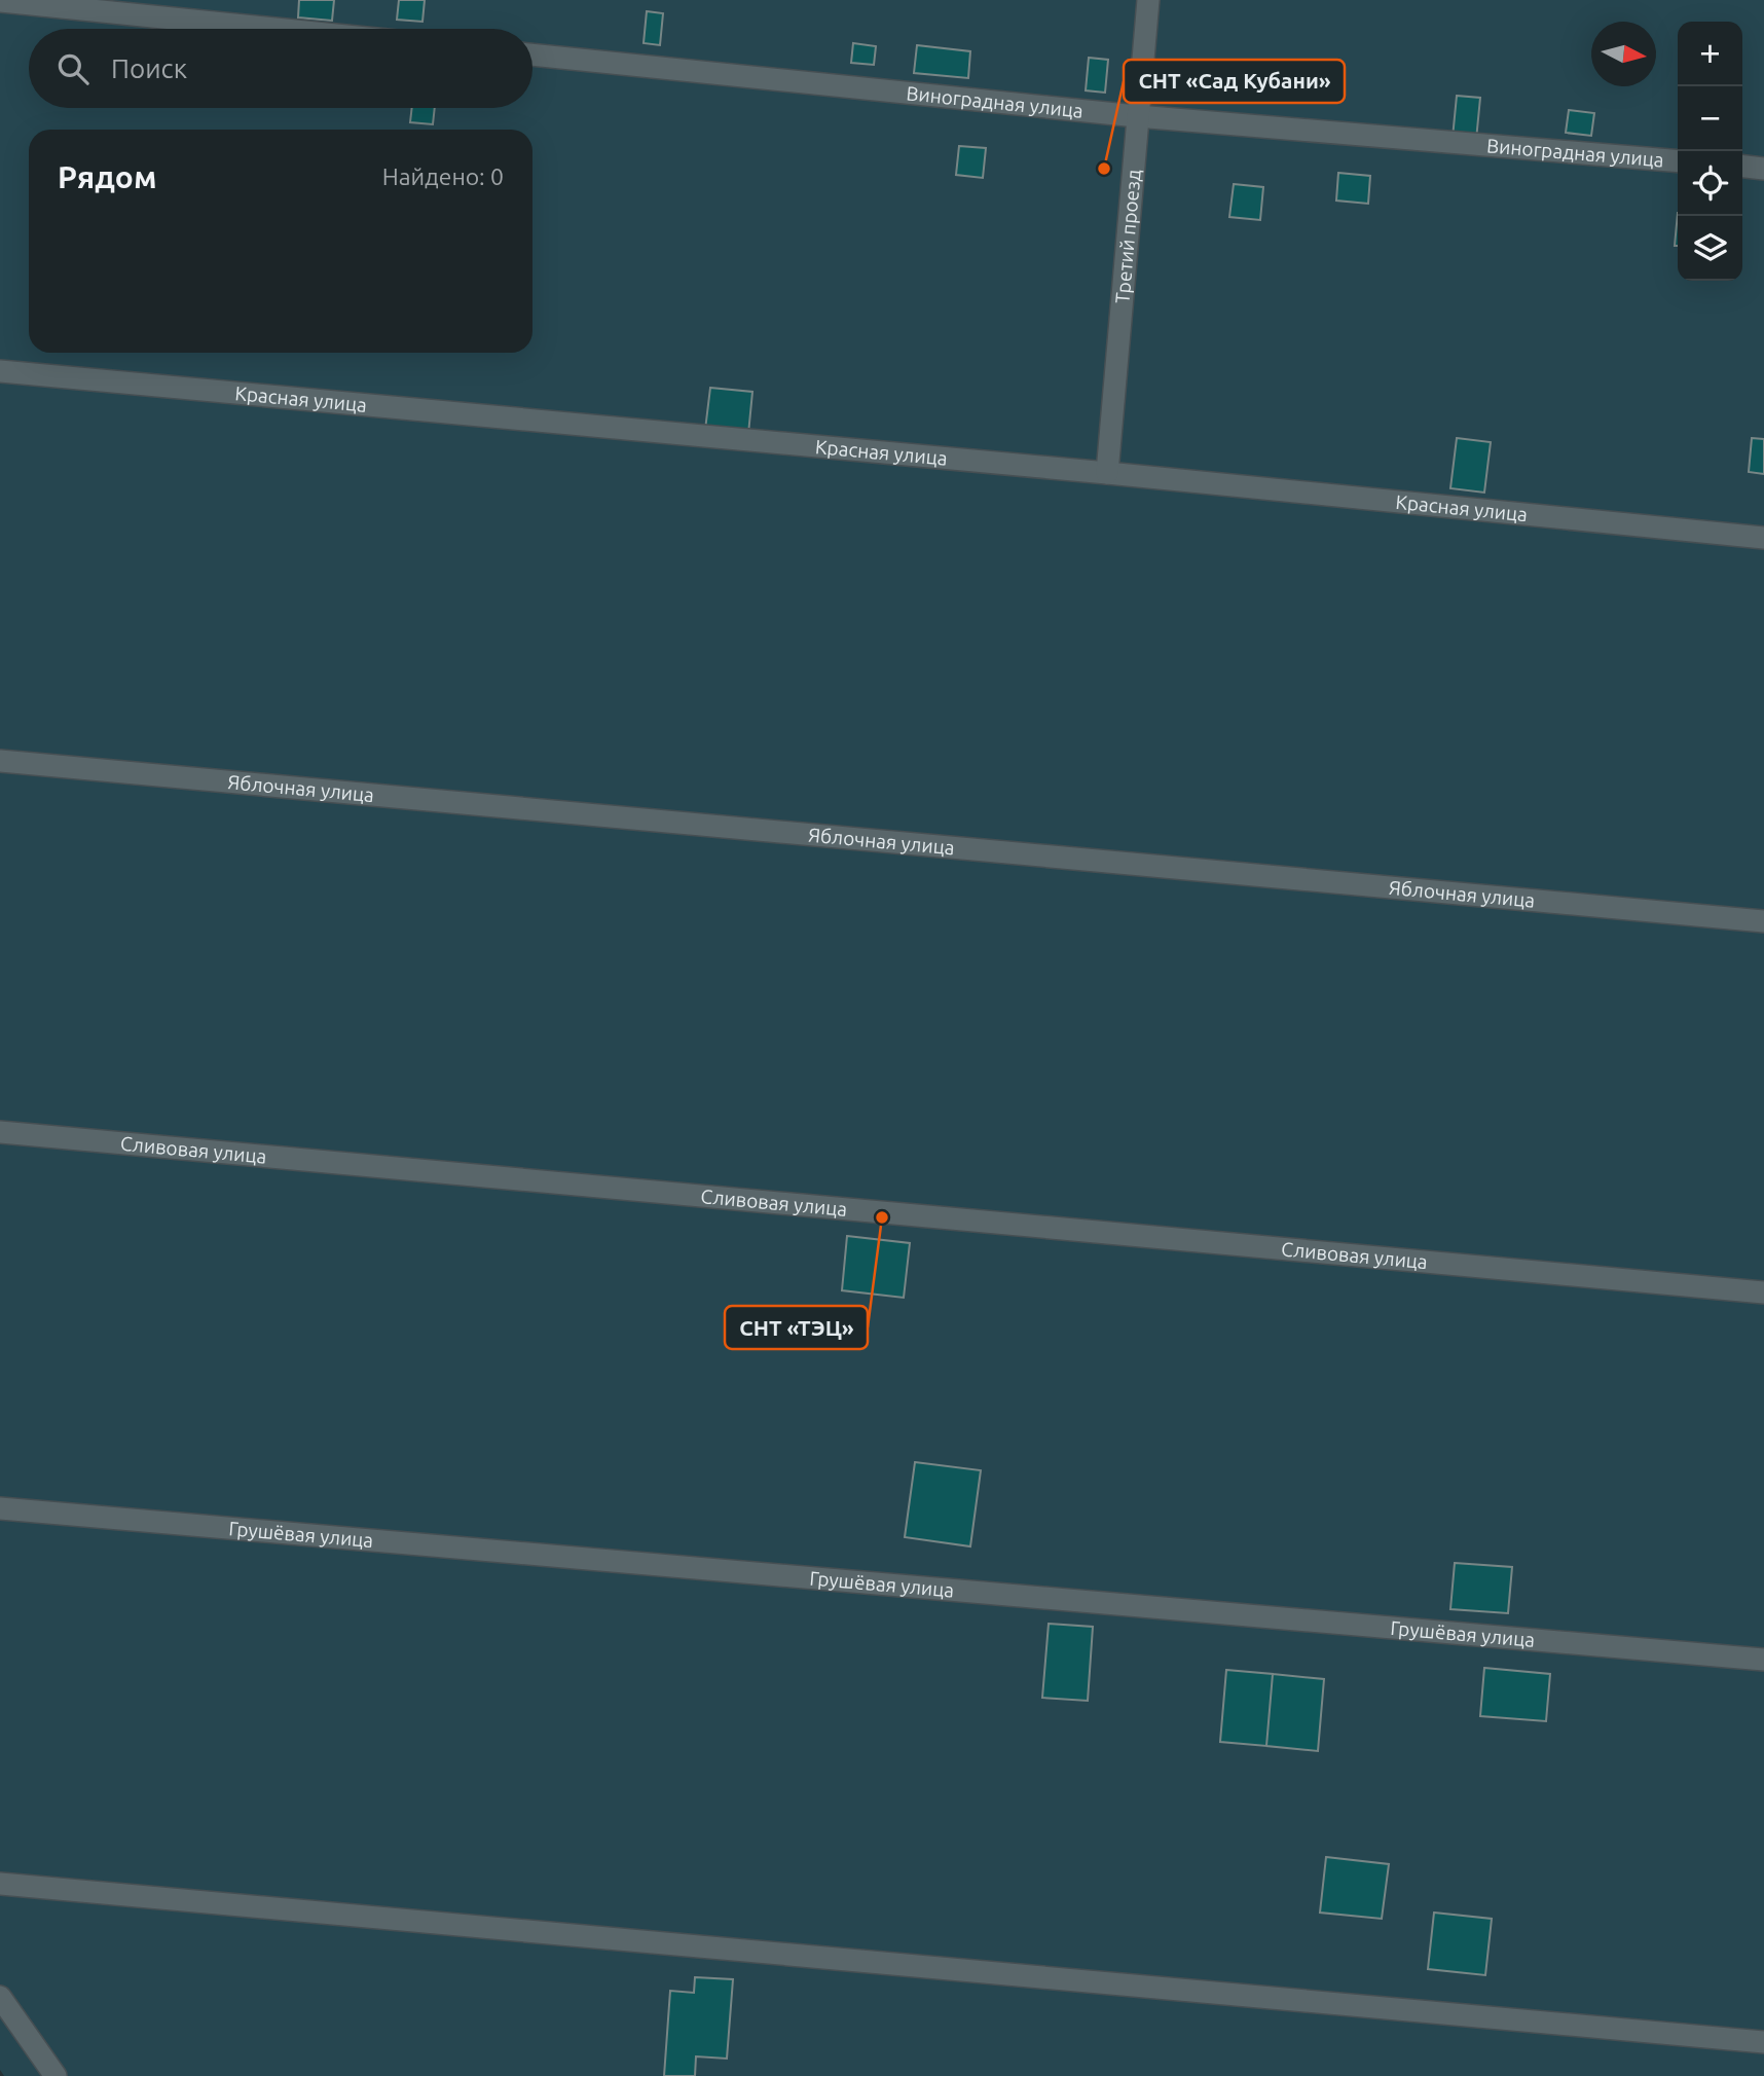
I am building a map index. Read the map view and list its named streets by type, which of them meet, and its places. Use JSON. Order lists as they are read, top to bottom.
{
  "streets": {
    "street": [
      "Виноградная улица",
      "Третий проезд",
      "Красная улица",
      "Яблочная улица",
      "Сливовая улица",
      "Грушёвая улица"
    ]
  },
  "crossings": [
    ["Виноградная улица", "Третий проезд"],
    ["Третий проезд", "Красная улица"]
  ],
  "places": ["СНТ «Сад Кубани»", "СНТ «ТЭЦ»"],
  "north": "right",
  "page": {
    "map_buttons": ["+", "−"],
    "search": "Поиск",
    "heading": ["Рядом", "Найдено: 0"]
  }
}
